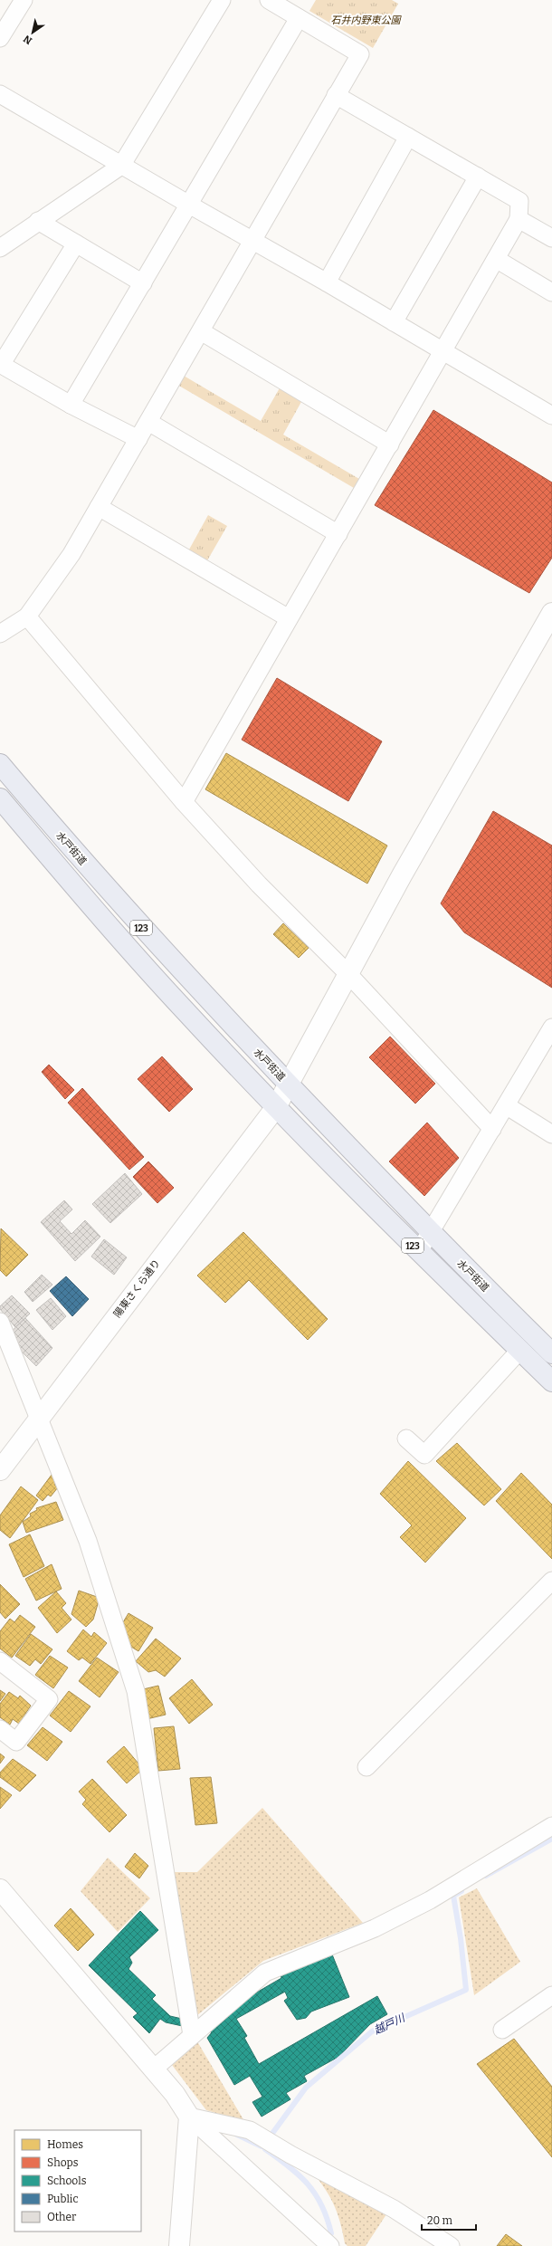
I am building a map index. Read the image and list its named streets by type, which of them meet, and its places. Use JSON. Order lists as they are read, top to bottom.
{
  "streets": {
    "highway": ["水戸街道", "123"],
    "street": ["陽東さくら通り"]
  },
  "crossings": [
    ["水戸街道", "陽東さくら通り"]
  ],
  "water": ["越戸川"],
  "parks": ["石井内野東公園"],
  "legend": [
    "Homes",
    "Shops",
    "Schools",
    "Public",
    "Other"
  ],
  "scale_bar": "20 m",
  "north": "bottom left"
}
